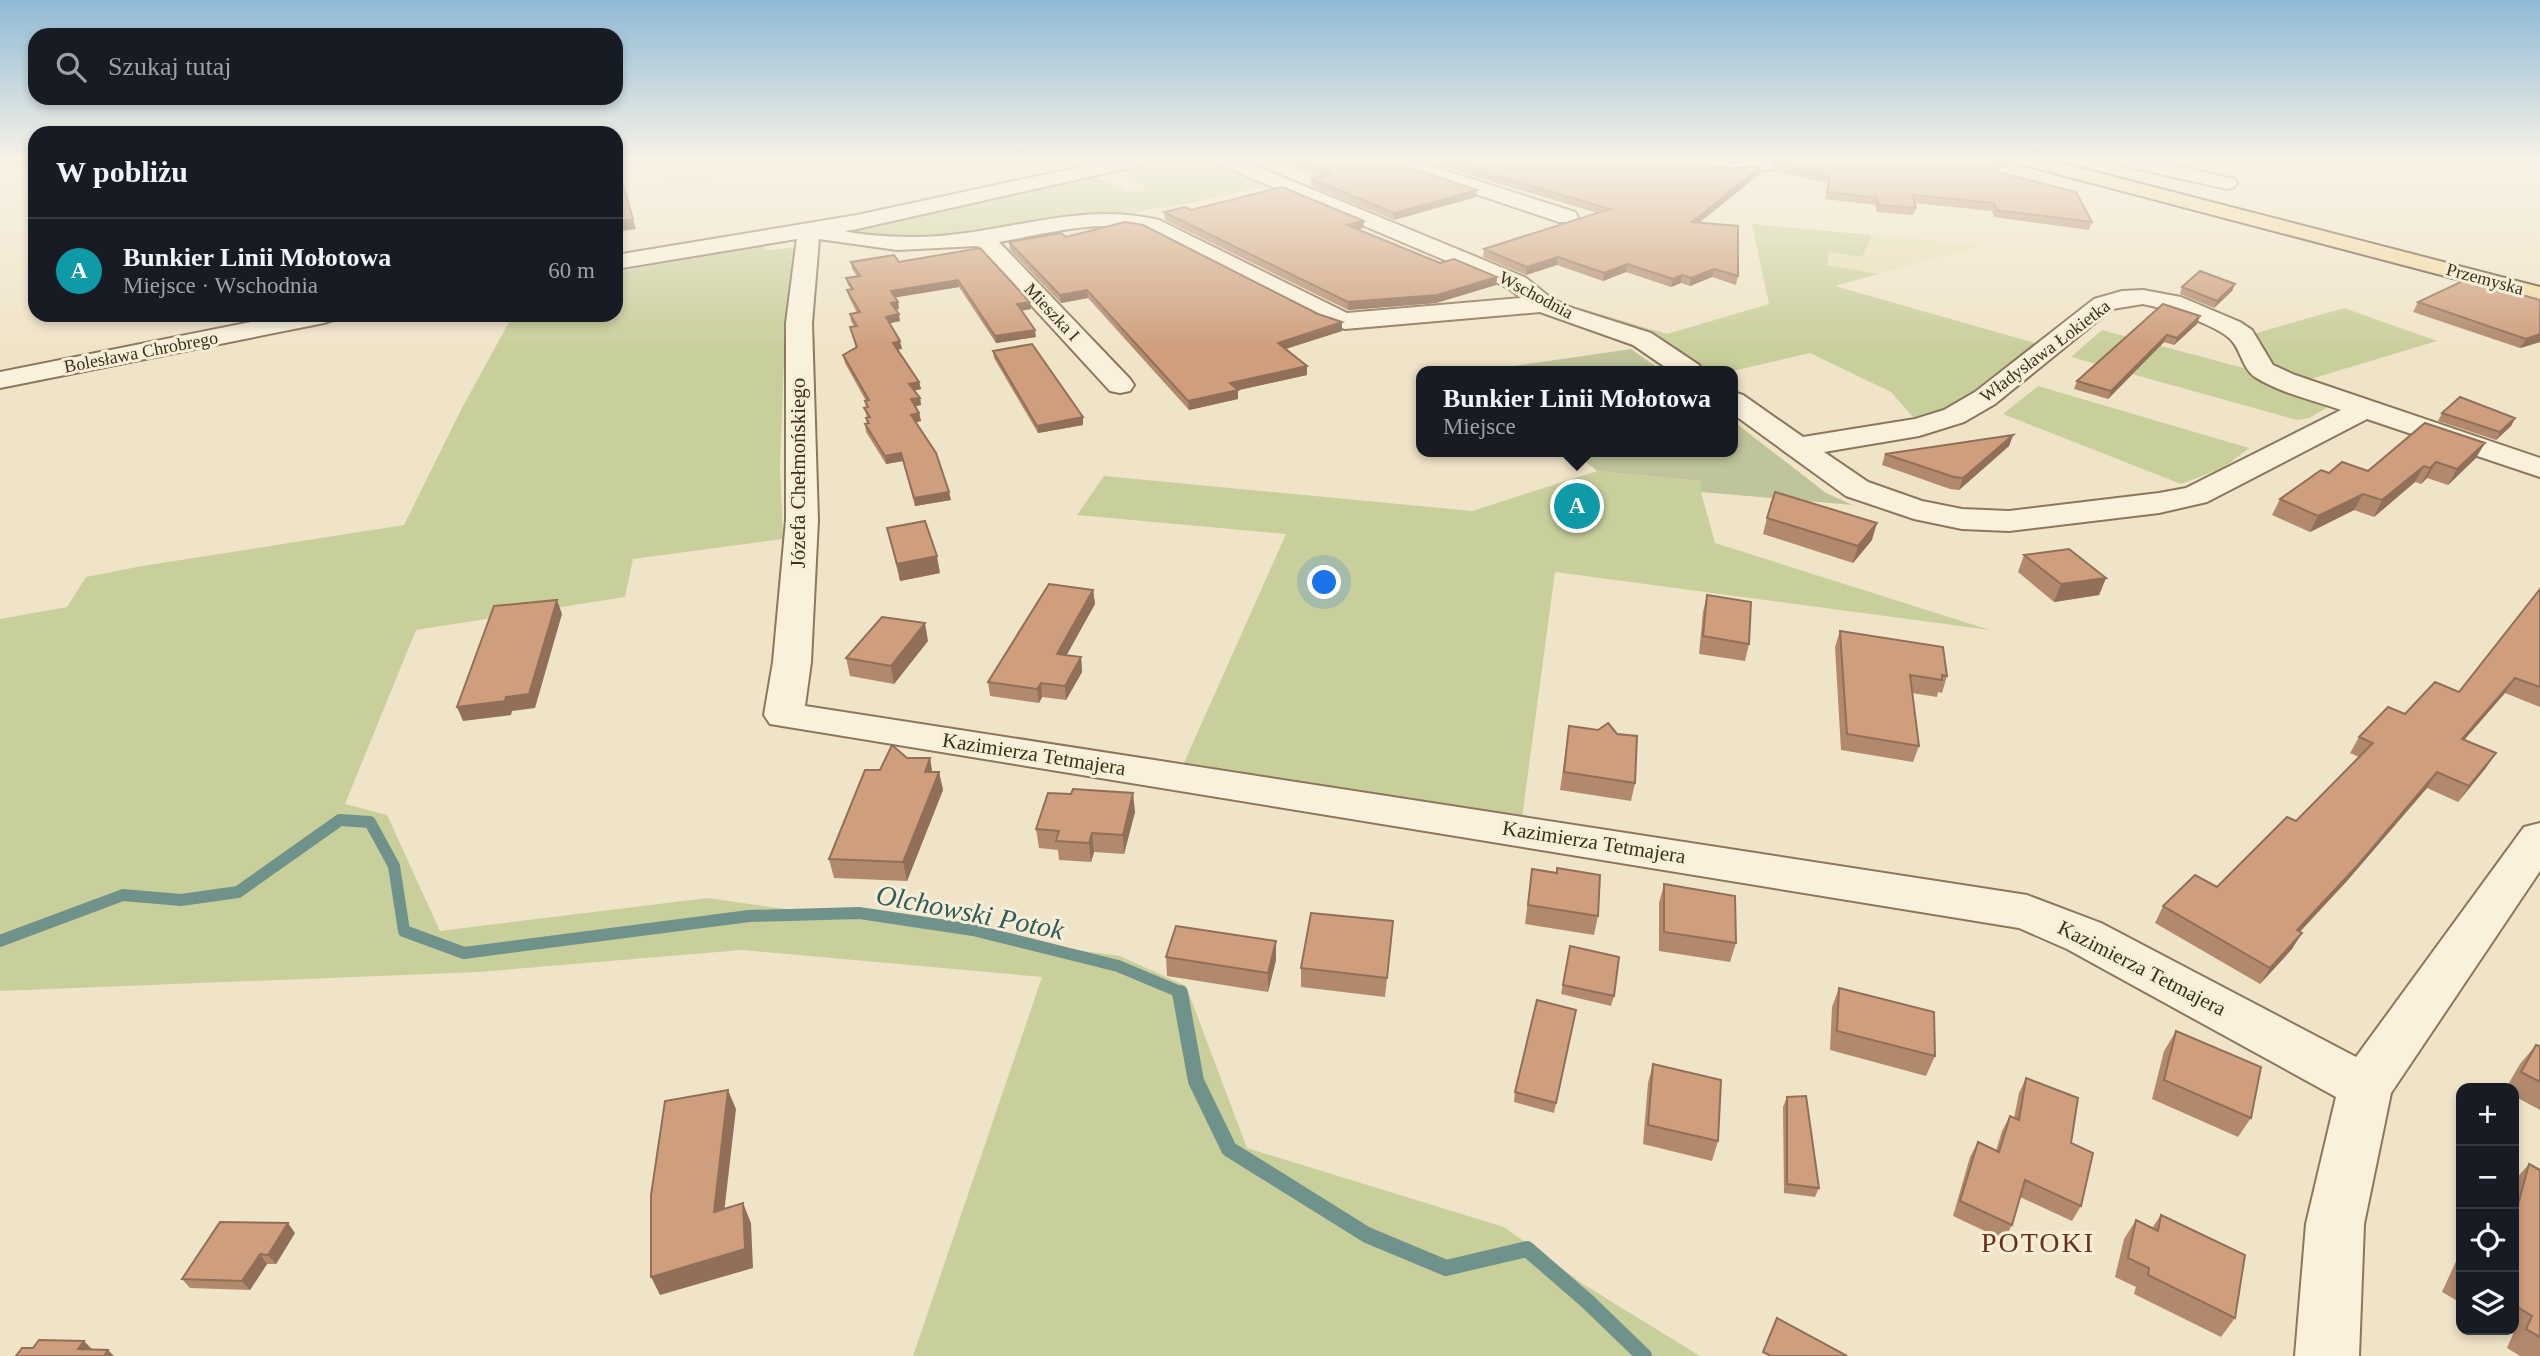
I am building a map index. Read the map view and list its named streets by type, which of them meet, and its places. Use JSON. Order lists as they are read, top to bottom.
{
  "streets": {
    "main road": ["Przemyska"],
    "street": [
      "Wschodnia",
      "Mieszka I",
      "Władysława Łokietka",
      "Bolesława Chrobrego",
      "Józefa Chełmońskiego",
      "Kazimierza Tetmajera"
    ]
  },
  "crossings": [
    ["Józefa Chełmońskiego", "Kazimierza Tetmajera"]
  ],
  "districts": ["POTOKI"],
  "water": ["Olchowski Potok"],
  "page": {
    "search": "Szukaj tutaj",
    "heading": "W pobliżu",
    "list": [
      {
        "mark": "A",
        "name": "Bunkier Linii Mołotowa",
        "note": "Miejsce · Wschodnia",
        "value": "60 m"
      }
    ],
    "popup": ["Bunkier Linii Mołotowa", "Miejsce"],
    "pins": "A",
    "map_buttons": ["+", "−"]
  }
}
